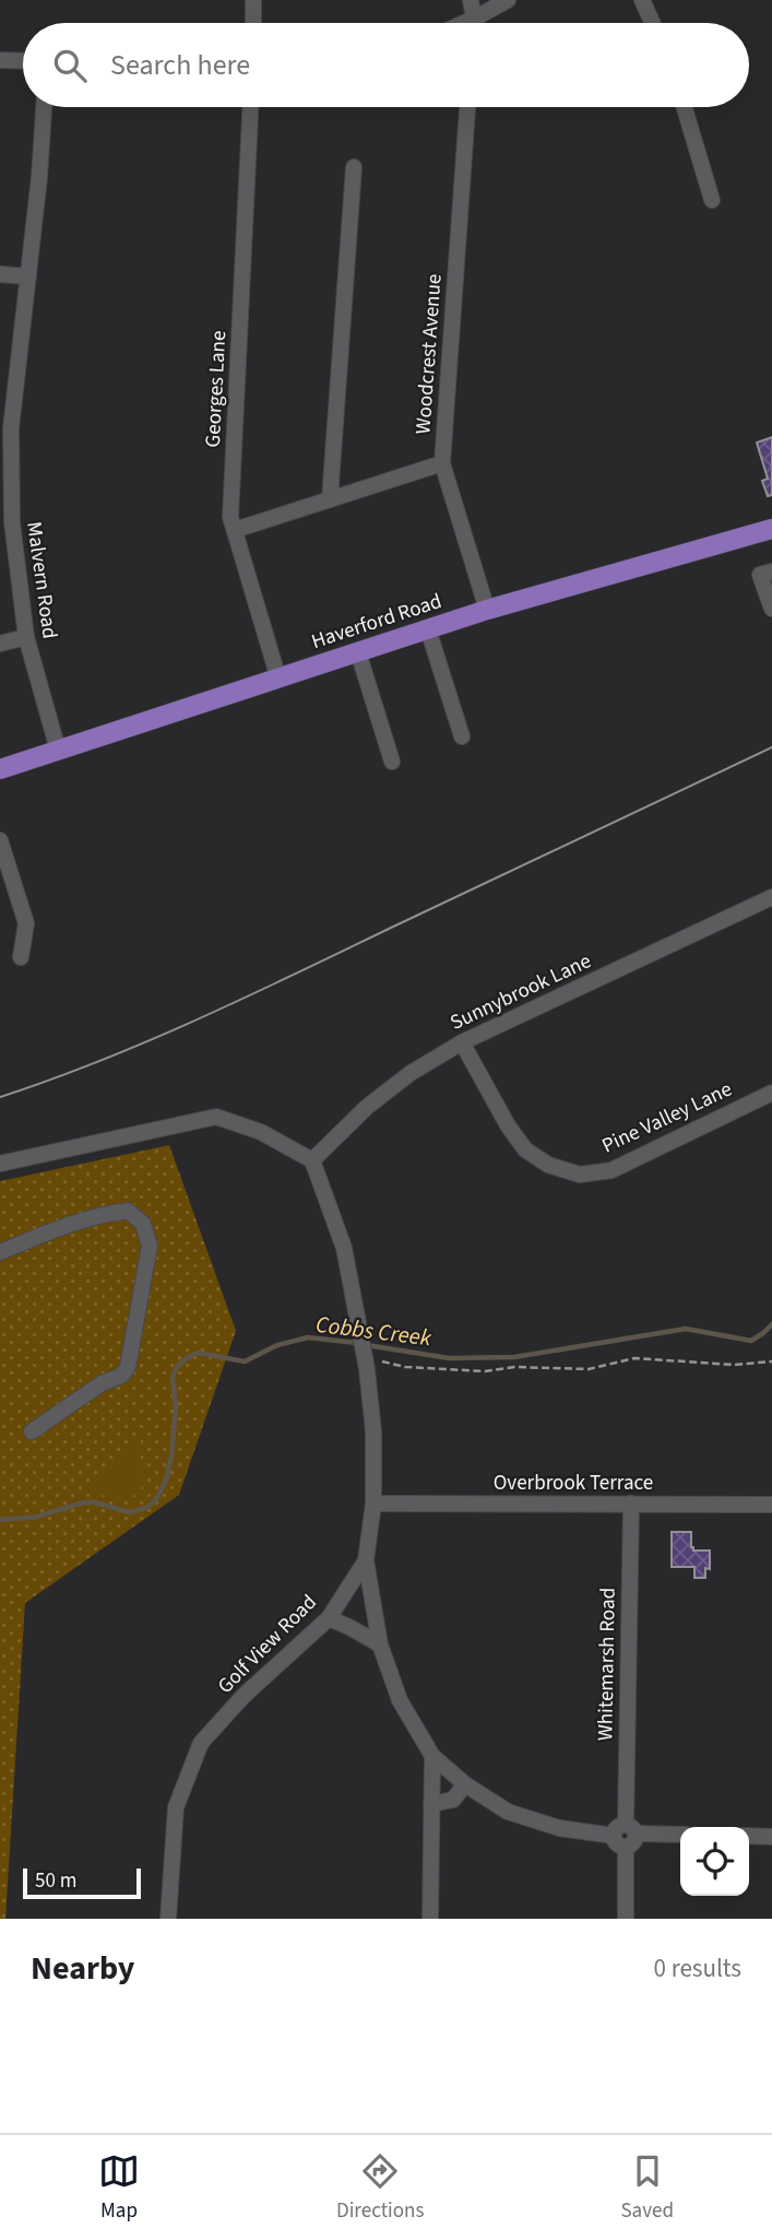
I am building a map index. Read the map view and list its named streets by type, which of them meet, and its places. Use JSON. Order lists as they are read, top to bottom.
{
  "streets": {
    "main road": ["Haverford Road"],
    "street": [
      "Woodcrest Avenue",
      "Georges Lane",
      "Malvern Road",
      "Sunnybrook Lane",
      "Pine Valley Lane",
      "Overbrook Terrace",
      "Golf View Road",
      "Whitemarsh Road"
    ]
  },
  "crossings": [
    ["Woodcrest Avenue", "Haverford Road"],
    ["Georges Lane", "Haverford Road"],
    ["Malvern Road", "Haverford Road"],
    ["Sunnybrook Lane", "Pine Valley Lane"],
    ["Sunnybrook Lane", "Golf View Road"],
    ["Overbrook Terrace", "Golf View Road"],
    ["Overbrook Terrace", "Whitemarsh Road"]
  ],
  "water": ["Cobbs Creek"],
  "scale_bar": "50 m",
  "page": {
    "search": "Search here",
    "scale": "50 m",
    "heading": ["Nearby", "0 results"],
    "nav": ["Map", "Directions", "Saved"]
  }
}
